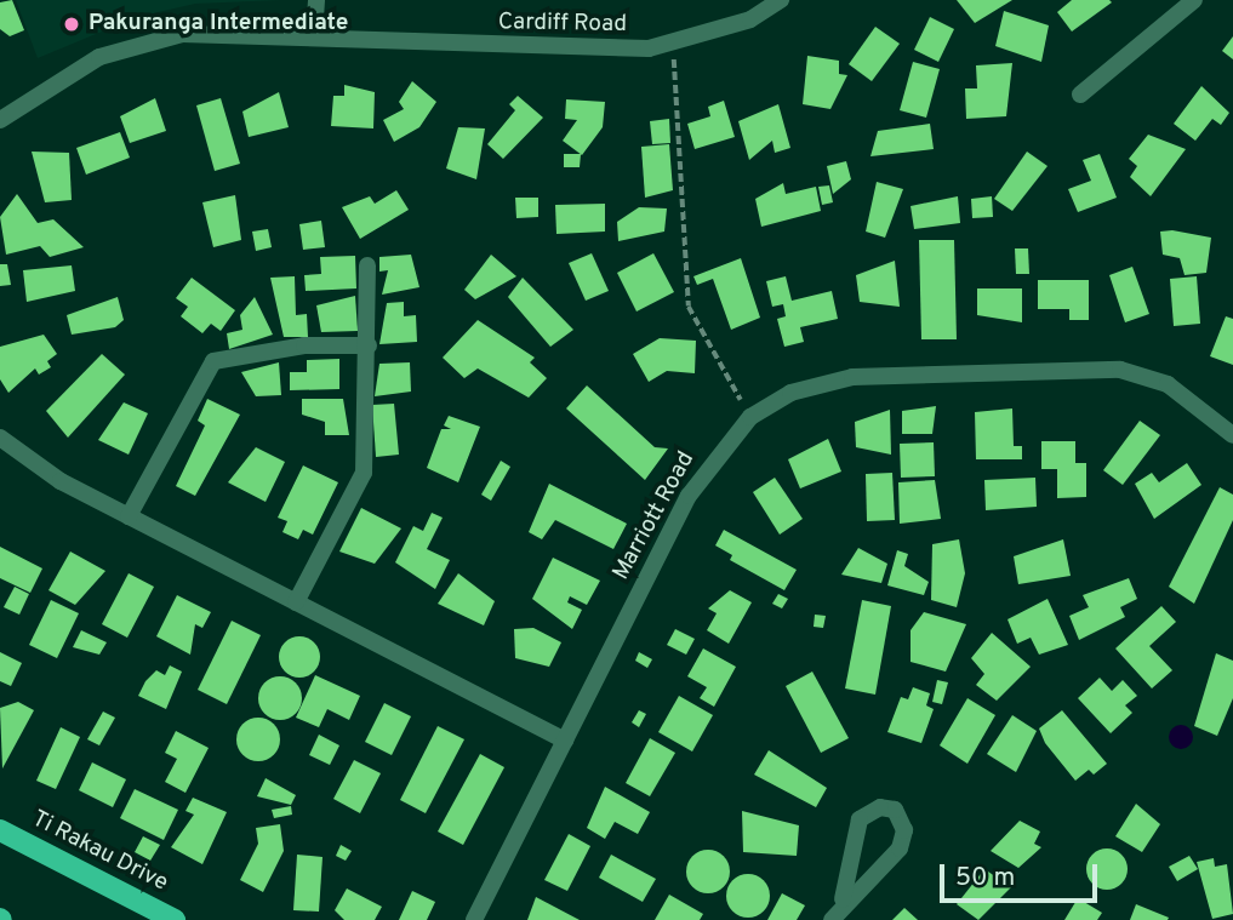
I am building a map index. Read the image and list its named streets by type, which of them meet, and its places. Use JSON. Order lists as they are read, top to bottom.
{
  "streets": {
    "main road": ["Ti Rakau Drive"],
    "street": ["Cardiff Road", "Marriott Road"]
  },
  "places": ["Pakuranga Intermediate"],
  "scale_bar": "50 m"
}
